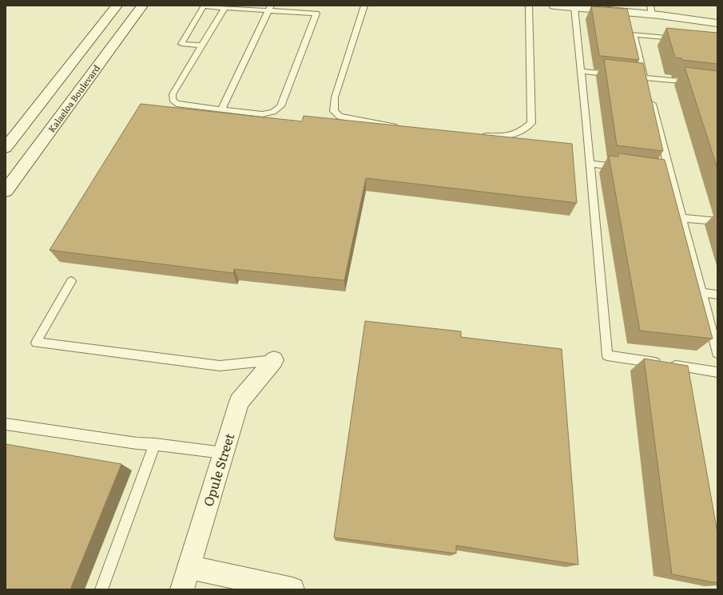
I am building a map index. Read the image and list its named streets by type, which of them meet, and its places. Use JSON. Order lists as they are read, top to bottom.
{
  "streets": {
    "main road": ["Kalaeloa Boulevard", "Opule Street"]
  }
}
